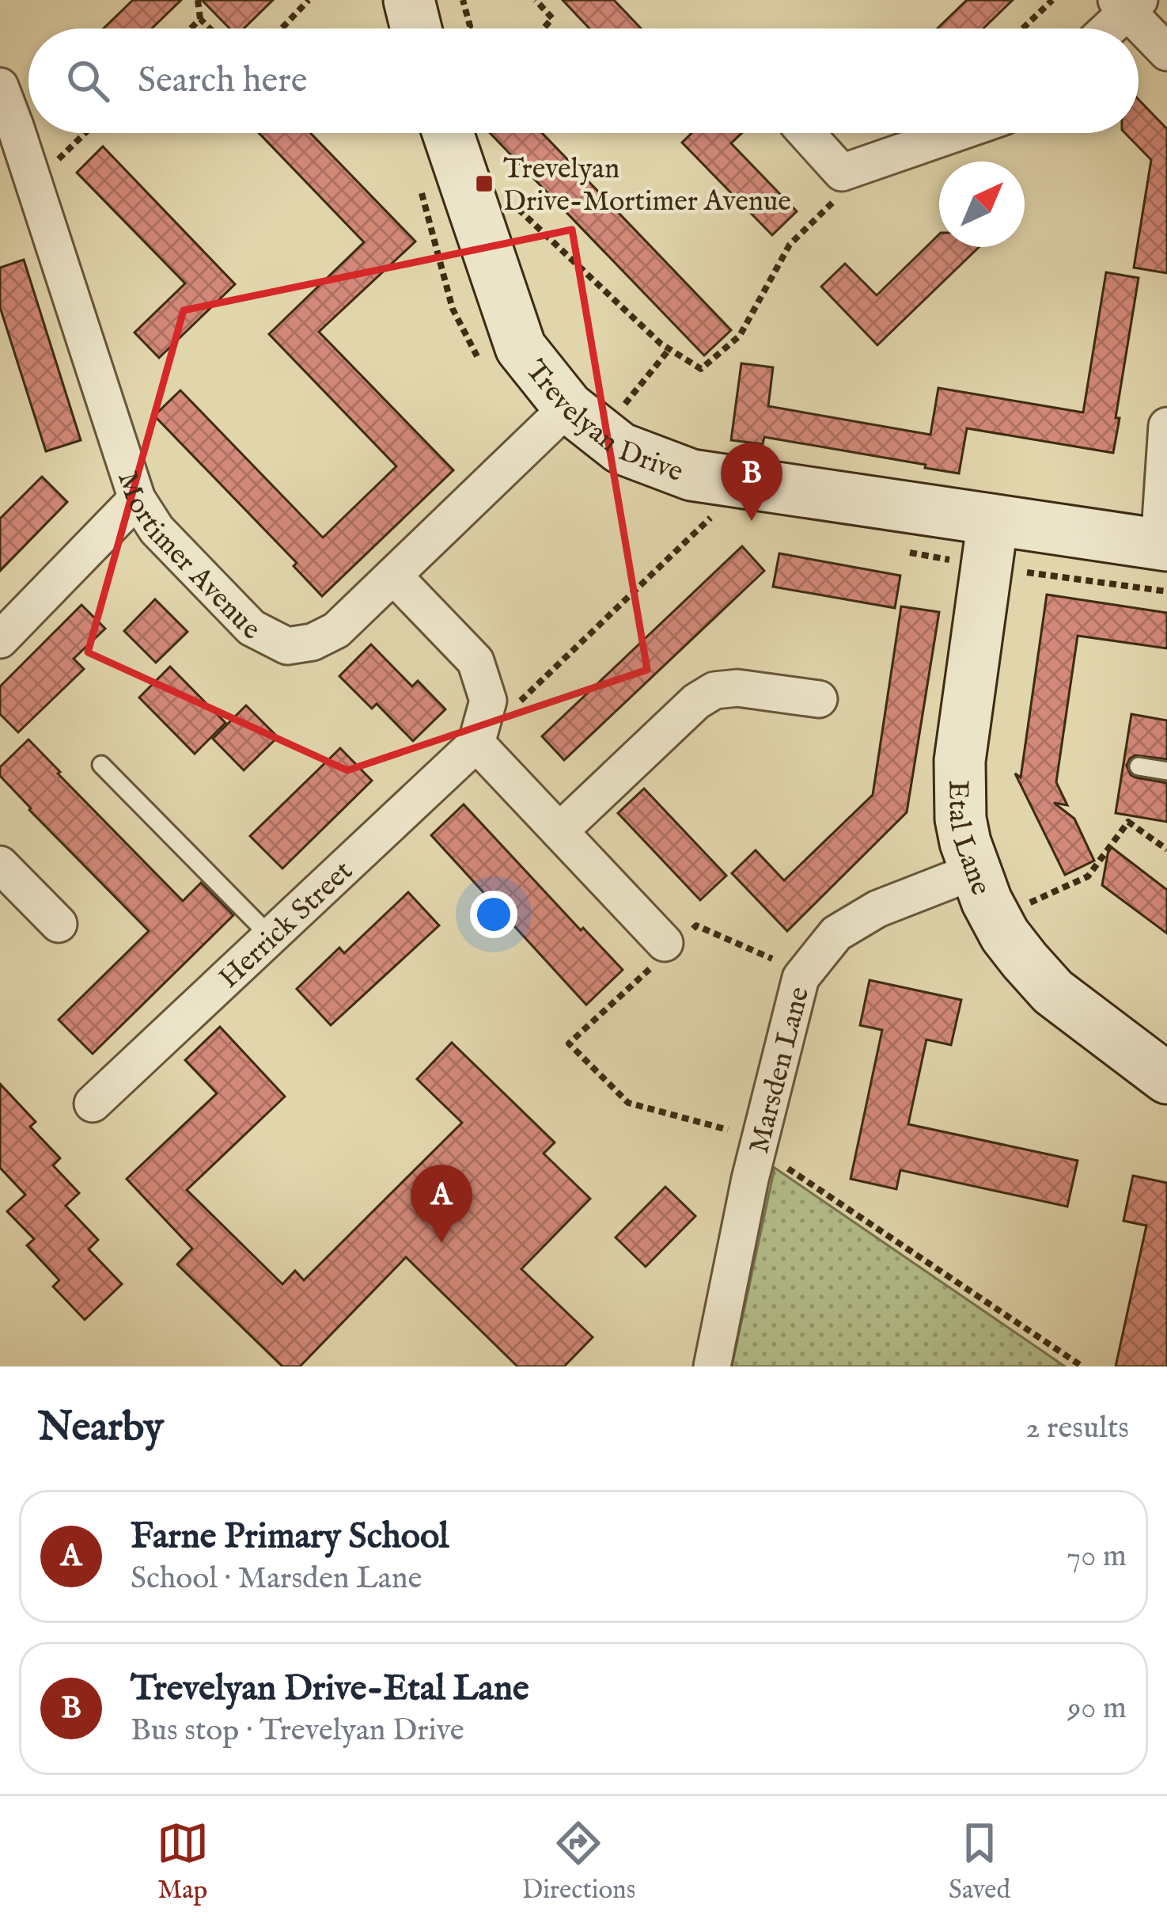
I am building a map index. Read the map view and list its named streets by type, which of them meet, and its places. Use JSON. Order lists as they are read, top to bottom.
{
  "streets": {
    "street": [
      "Trevelyan Drive",
      "Mortimer Avenue",
      "Etal Lane",
      "Herrick Street",
      "Marsden Lane"
    ]
  },
  "crossings": [
    ["Trevelyan Drive", "Mortimer Avenue"],
    ["Trevelyan Drive", "Etal Lane"],
    ["Etal Lane", "Marsden Lane"]
  ],
  "places": {
    "transit": ["Trevelyan Drive-Mortimer Avenue"]
  },
  "north": "top right",
  "page": {
    "search": "Search here",
    "pins": ["B", "A"],
    "heading": ["Nearby", "2 results"],
    "list": [
      {
        "mark": "A",
        "name": "Farne Primary School",
        "note": "School · Marsden Lane",
        "value": "70 m"
      },
      {
        "mark": "B",
        "name": "Trevelyan Drive-Etal Lane",
        "note": "Bus stop · Trevelyan Drive",
        "value": "90 m"
      }
    ],
    "nav": ["Map", "Directions", "Saved"]
  }
}
